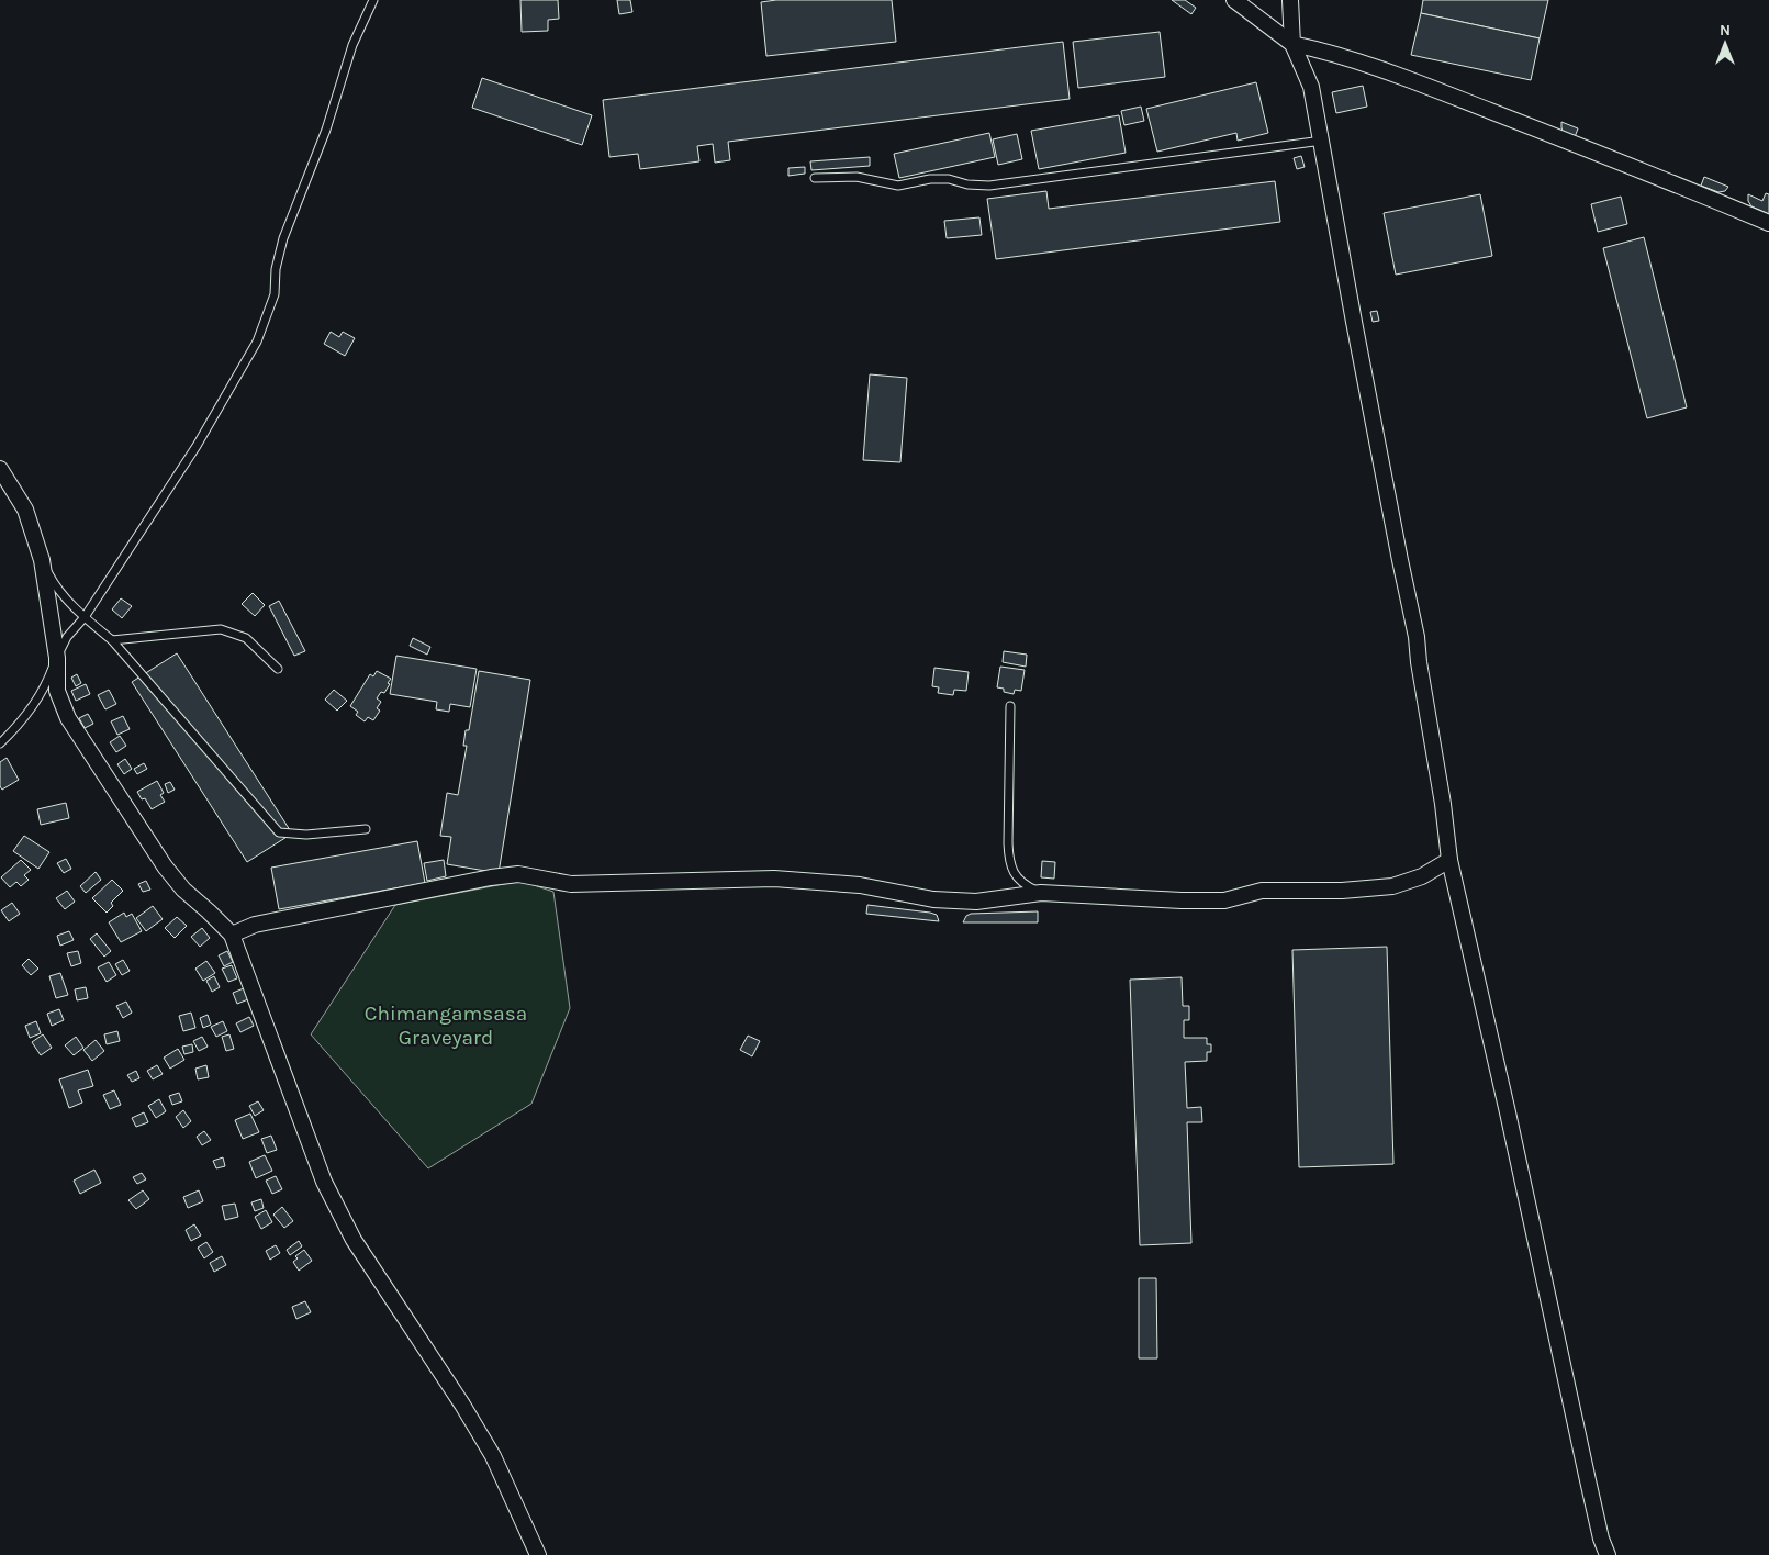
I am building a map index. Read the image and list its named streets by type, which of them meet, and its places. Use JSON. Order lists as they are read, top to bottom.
{
  "parks": ["Chimangamsasa Graveyard"],
  "north": "top"
}
